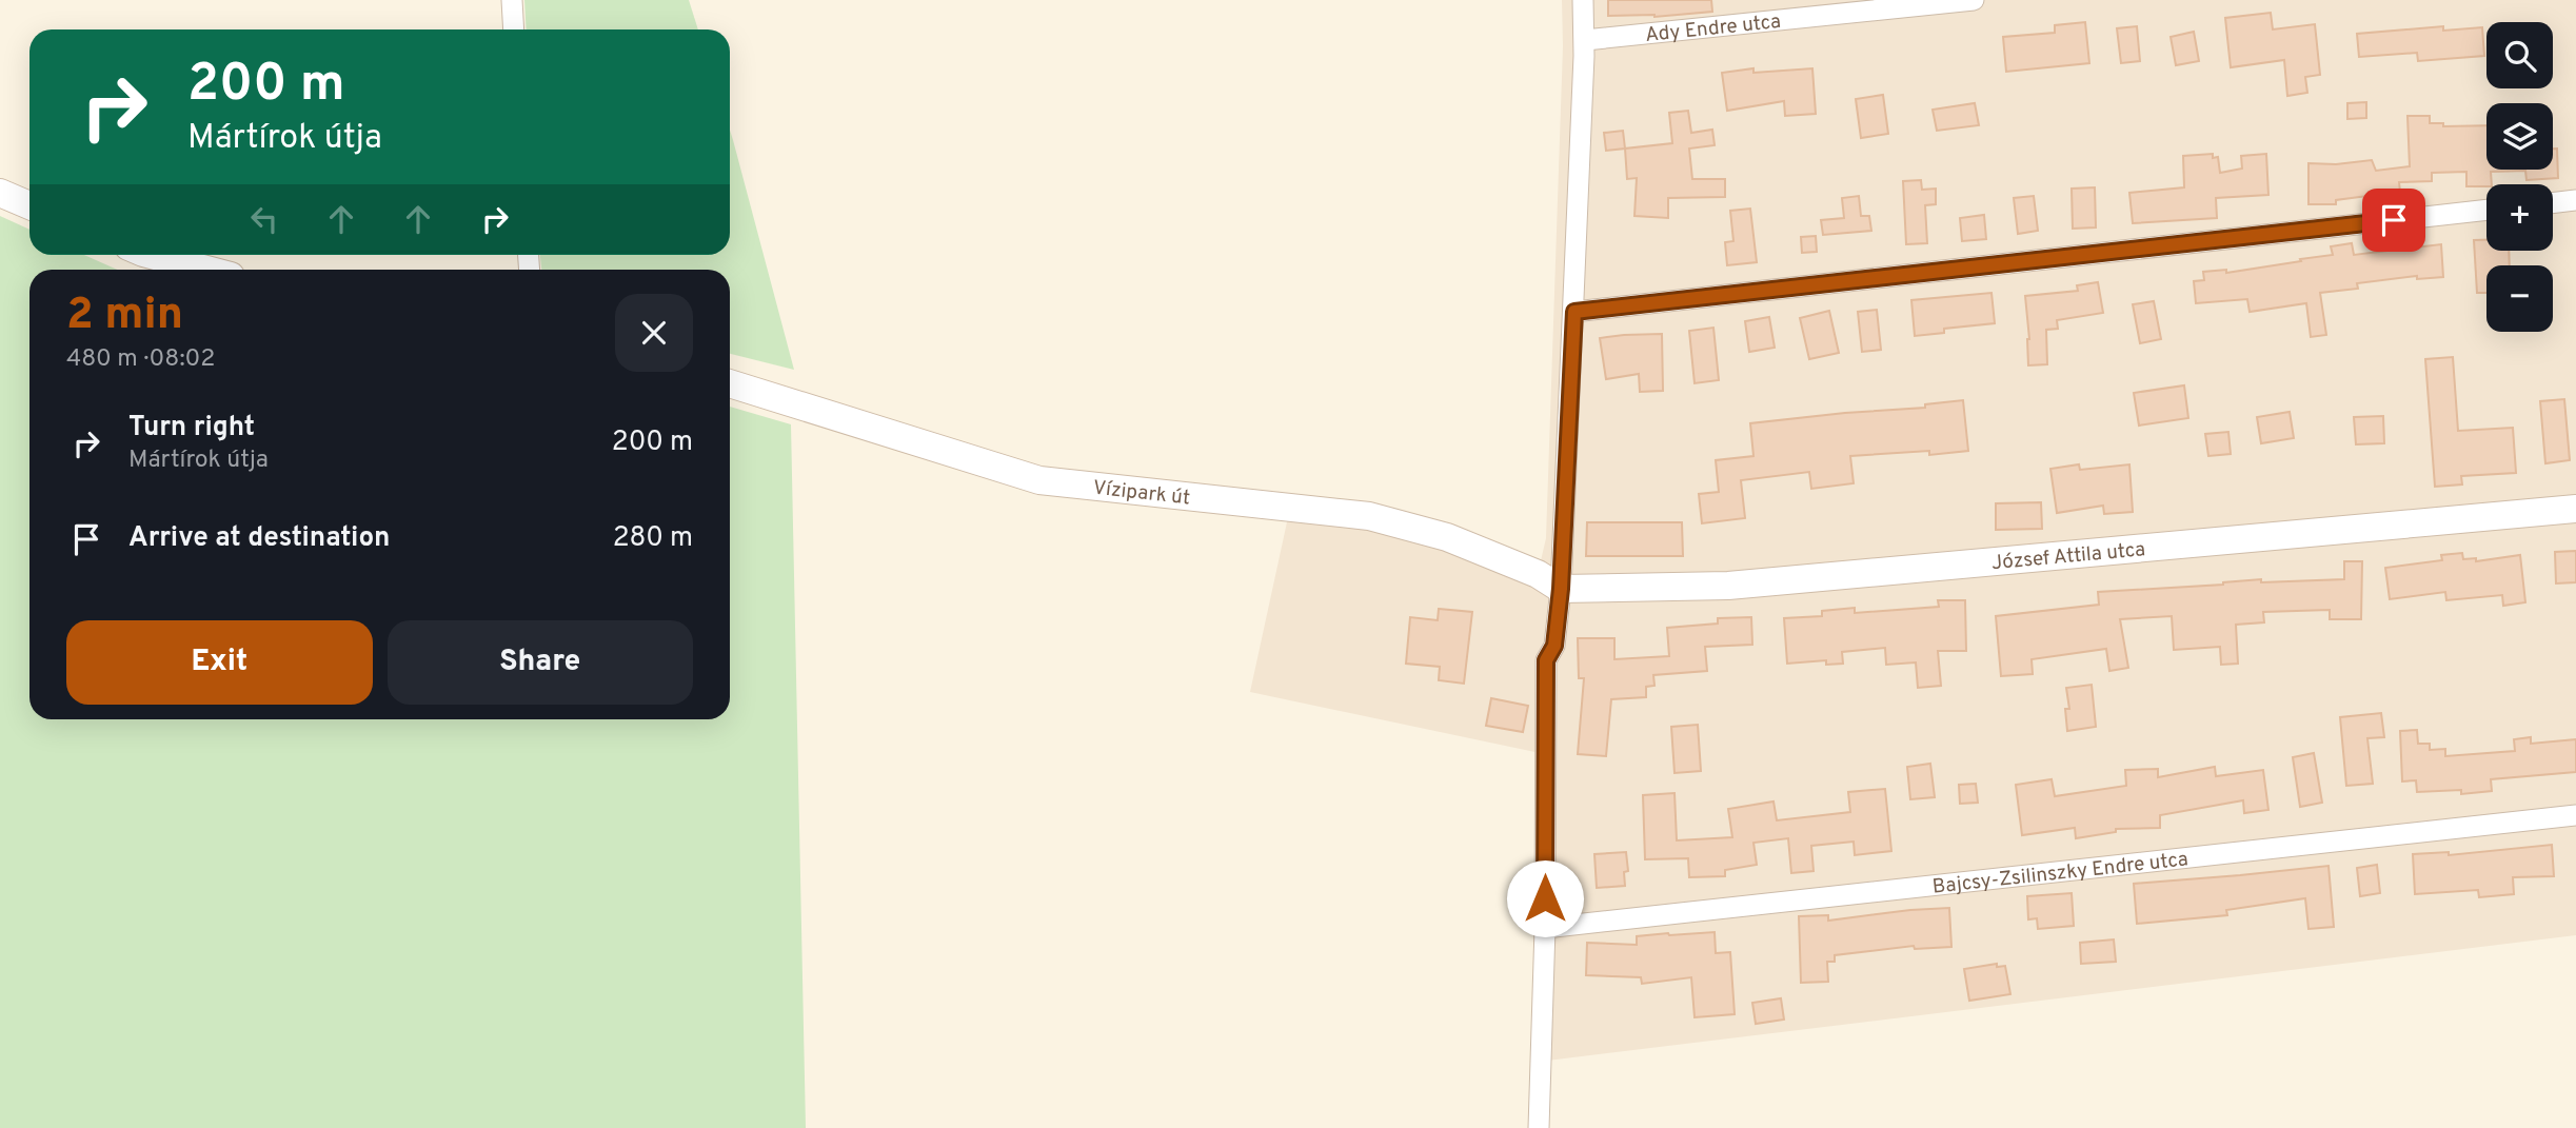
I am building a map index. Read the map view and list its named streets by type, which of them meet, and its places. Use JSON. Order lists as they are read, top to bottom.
{
  "streets": {
    "street": [
      "Ady Endre utca",
      "Vízipark út",
      "József Attila utca",
      "Bajcsy-Zsilinszky Endre utca"
    ]
  },
  "crossings": [
    ["Vízipark út", "József Attila utca"]
  ],
  "page": {
    "map_buttons": ["+", "−"],
    "turn": ["200 m", "Mártírok útja"],
    "heading": ["2 min", "480 m · 08:02"],
    "list": [
      {
        "name": "Turn right",
        "note": "Mártírok útja",
        "value": "200 m"
      },
      {
        "name": "Arrive at destination",
        "value": "280 m"
      }
    ],
    "buttons": ["Exit", "Share"]
  }
}
